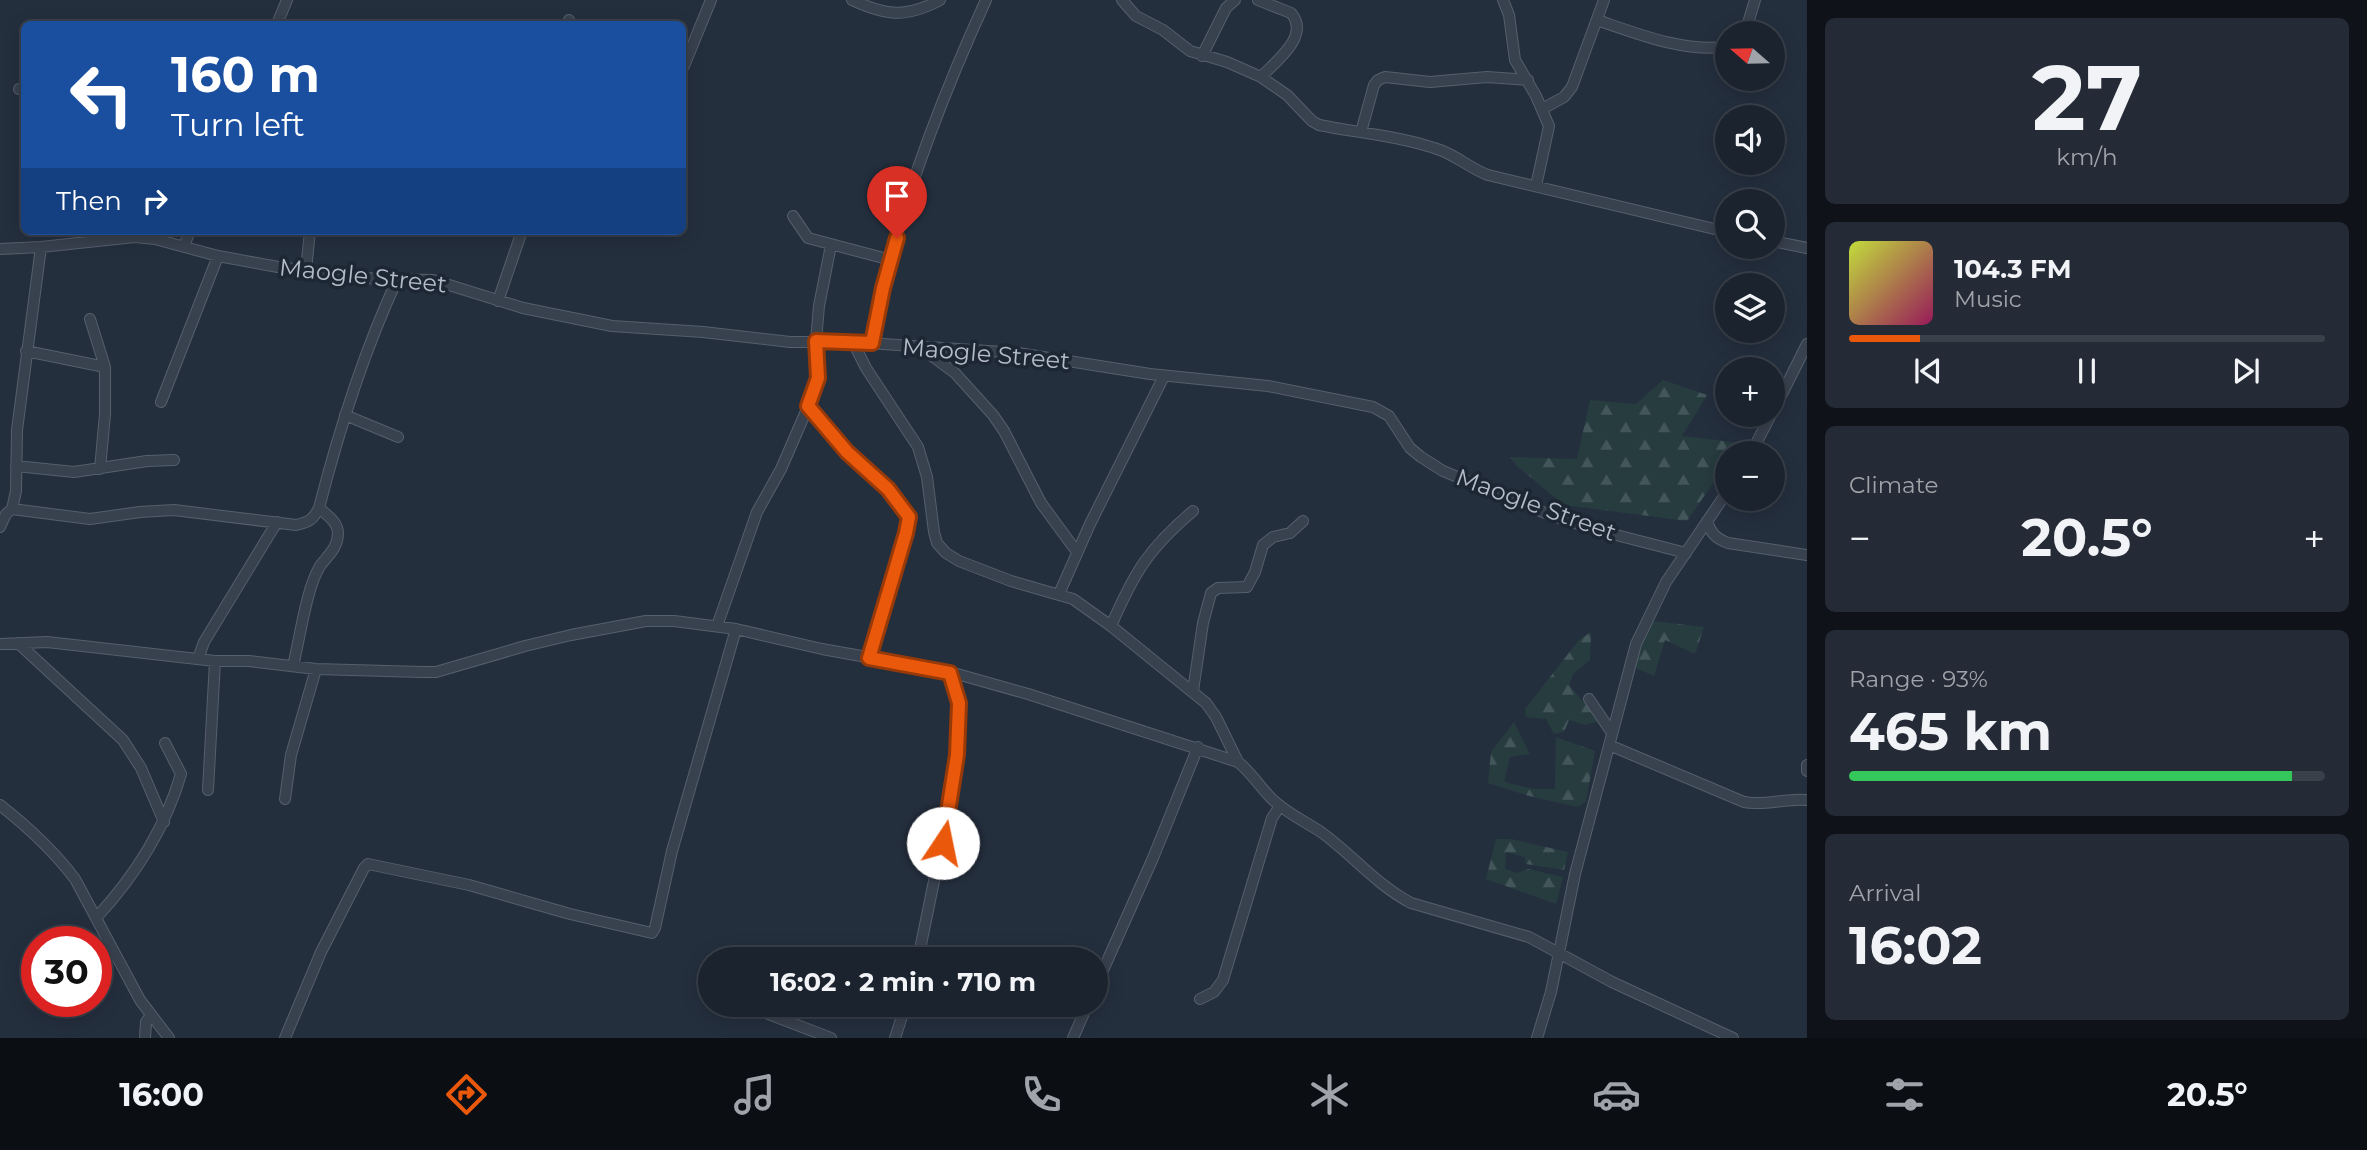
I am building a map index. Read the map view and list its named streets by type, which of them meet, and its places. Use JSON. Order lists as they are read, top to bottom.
{
  "streets": {
    "street": ["Maogle Street"]
  },
  "north": "left",
  "page": {
    "tile": [
      ["27", "km/h"],
      "Climate",
      ["Range · 93%", "465 km"],
      ["Arrival", "16:02"]
    ],
    "map_buttons": ["+", "−"],
    "turn": ["160 m", "Turn left"],
    "then": "Then",
    "song": ["104.3 FM", "Music"],
    "heat": ["−", "20.5°", "+"],
    "limit": "30",
    "trip": "16:02 · 2 min · 710 m",
    "tabs": ["16:00", "20.5°"]
  }
}
